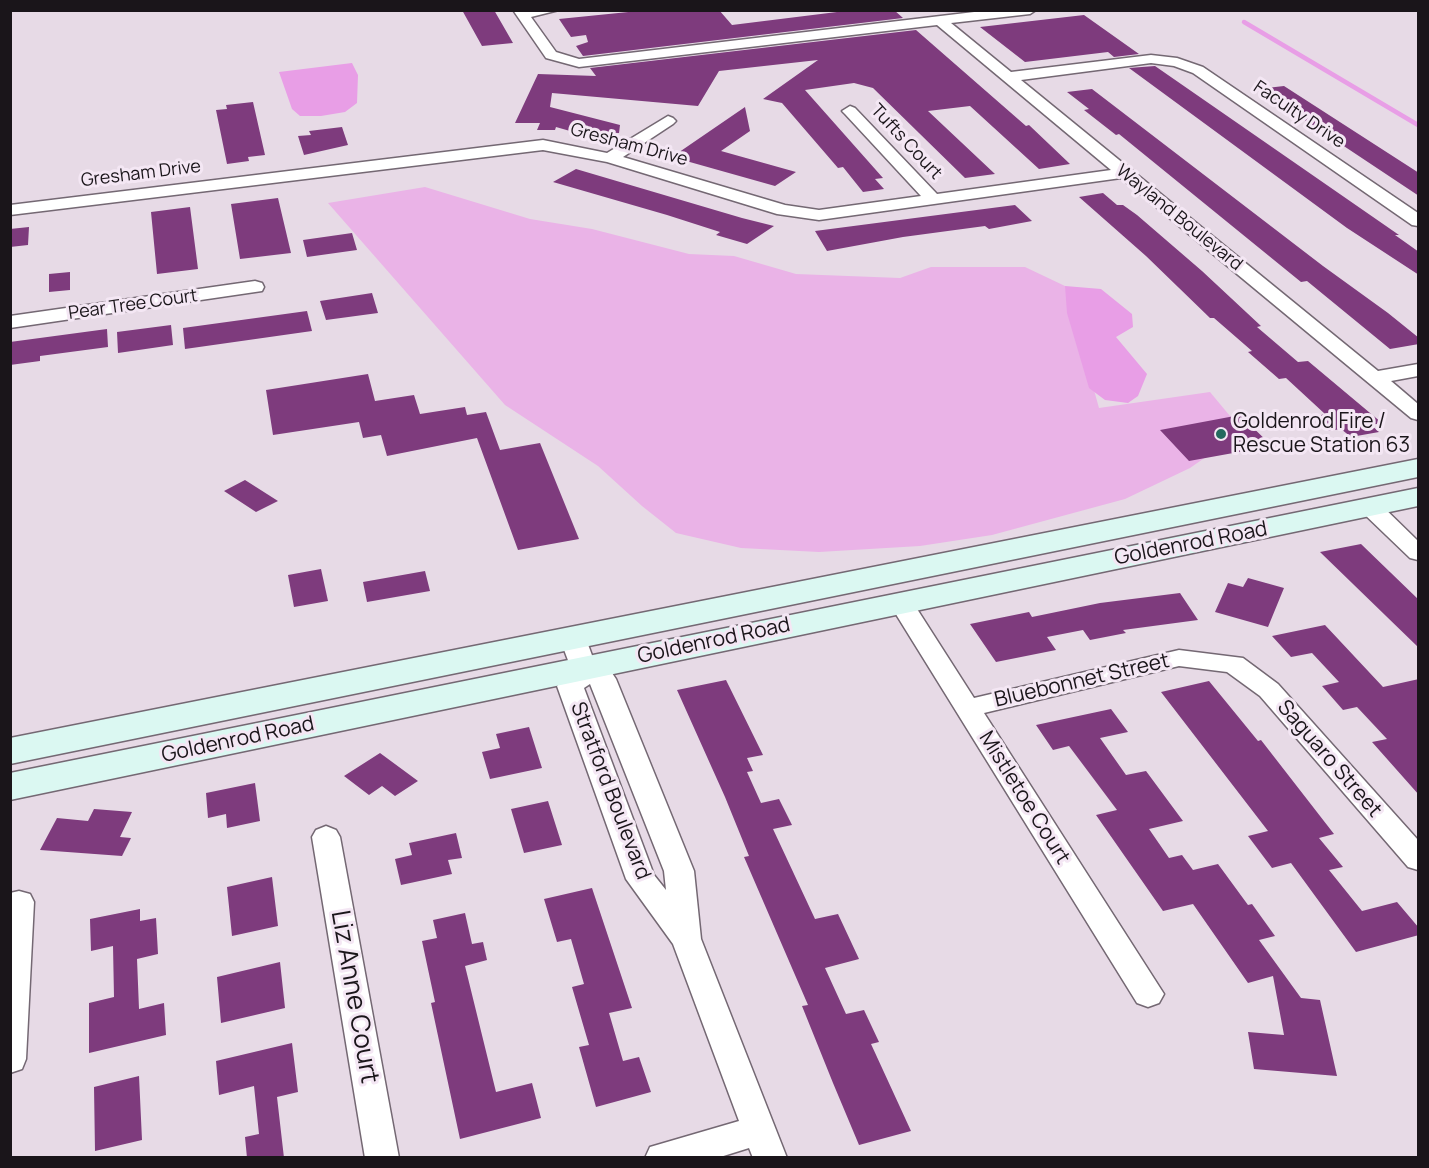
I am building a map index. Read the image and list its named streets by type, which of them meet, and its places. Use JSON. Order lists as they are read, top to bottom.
{
  "streets": {
    "main road": ["Goldenrod Road"],
    "street": [
      "Faculty Drive",
      "Tufts Court",
      "Gresham Drive",
      "Wayland Boulevard",
      "Pear Tree Court",
      "Bluebonnet Street",
      "Saguaro Street",
      "Stratford Boulevard",
      "Mistletoe Court",
      "Liz Anne Court"
    ]
  },
  "crossings": [
    ["Faculty Drive", "Wayland Boulevard"],
    ["Tufts Court", "Gresham Drive"],
    ["Gresham Drive", "Wayland Boulevard"],
    ["Goldenrod Road", "Stratford Boulevard"],
    ["Goldenrod Road", "Mistletoe Court"],
    ["Bluebonnet Street", "Saguaro Street"],
    ["Bluebonnet Street", "Mistletoe Court"]
  ],
  "places": ["Goldenrod Fire / Rescue Station 63"]
}
